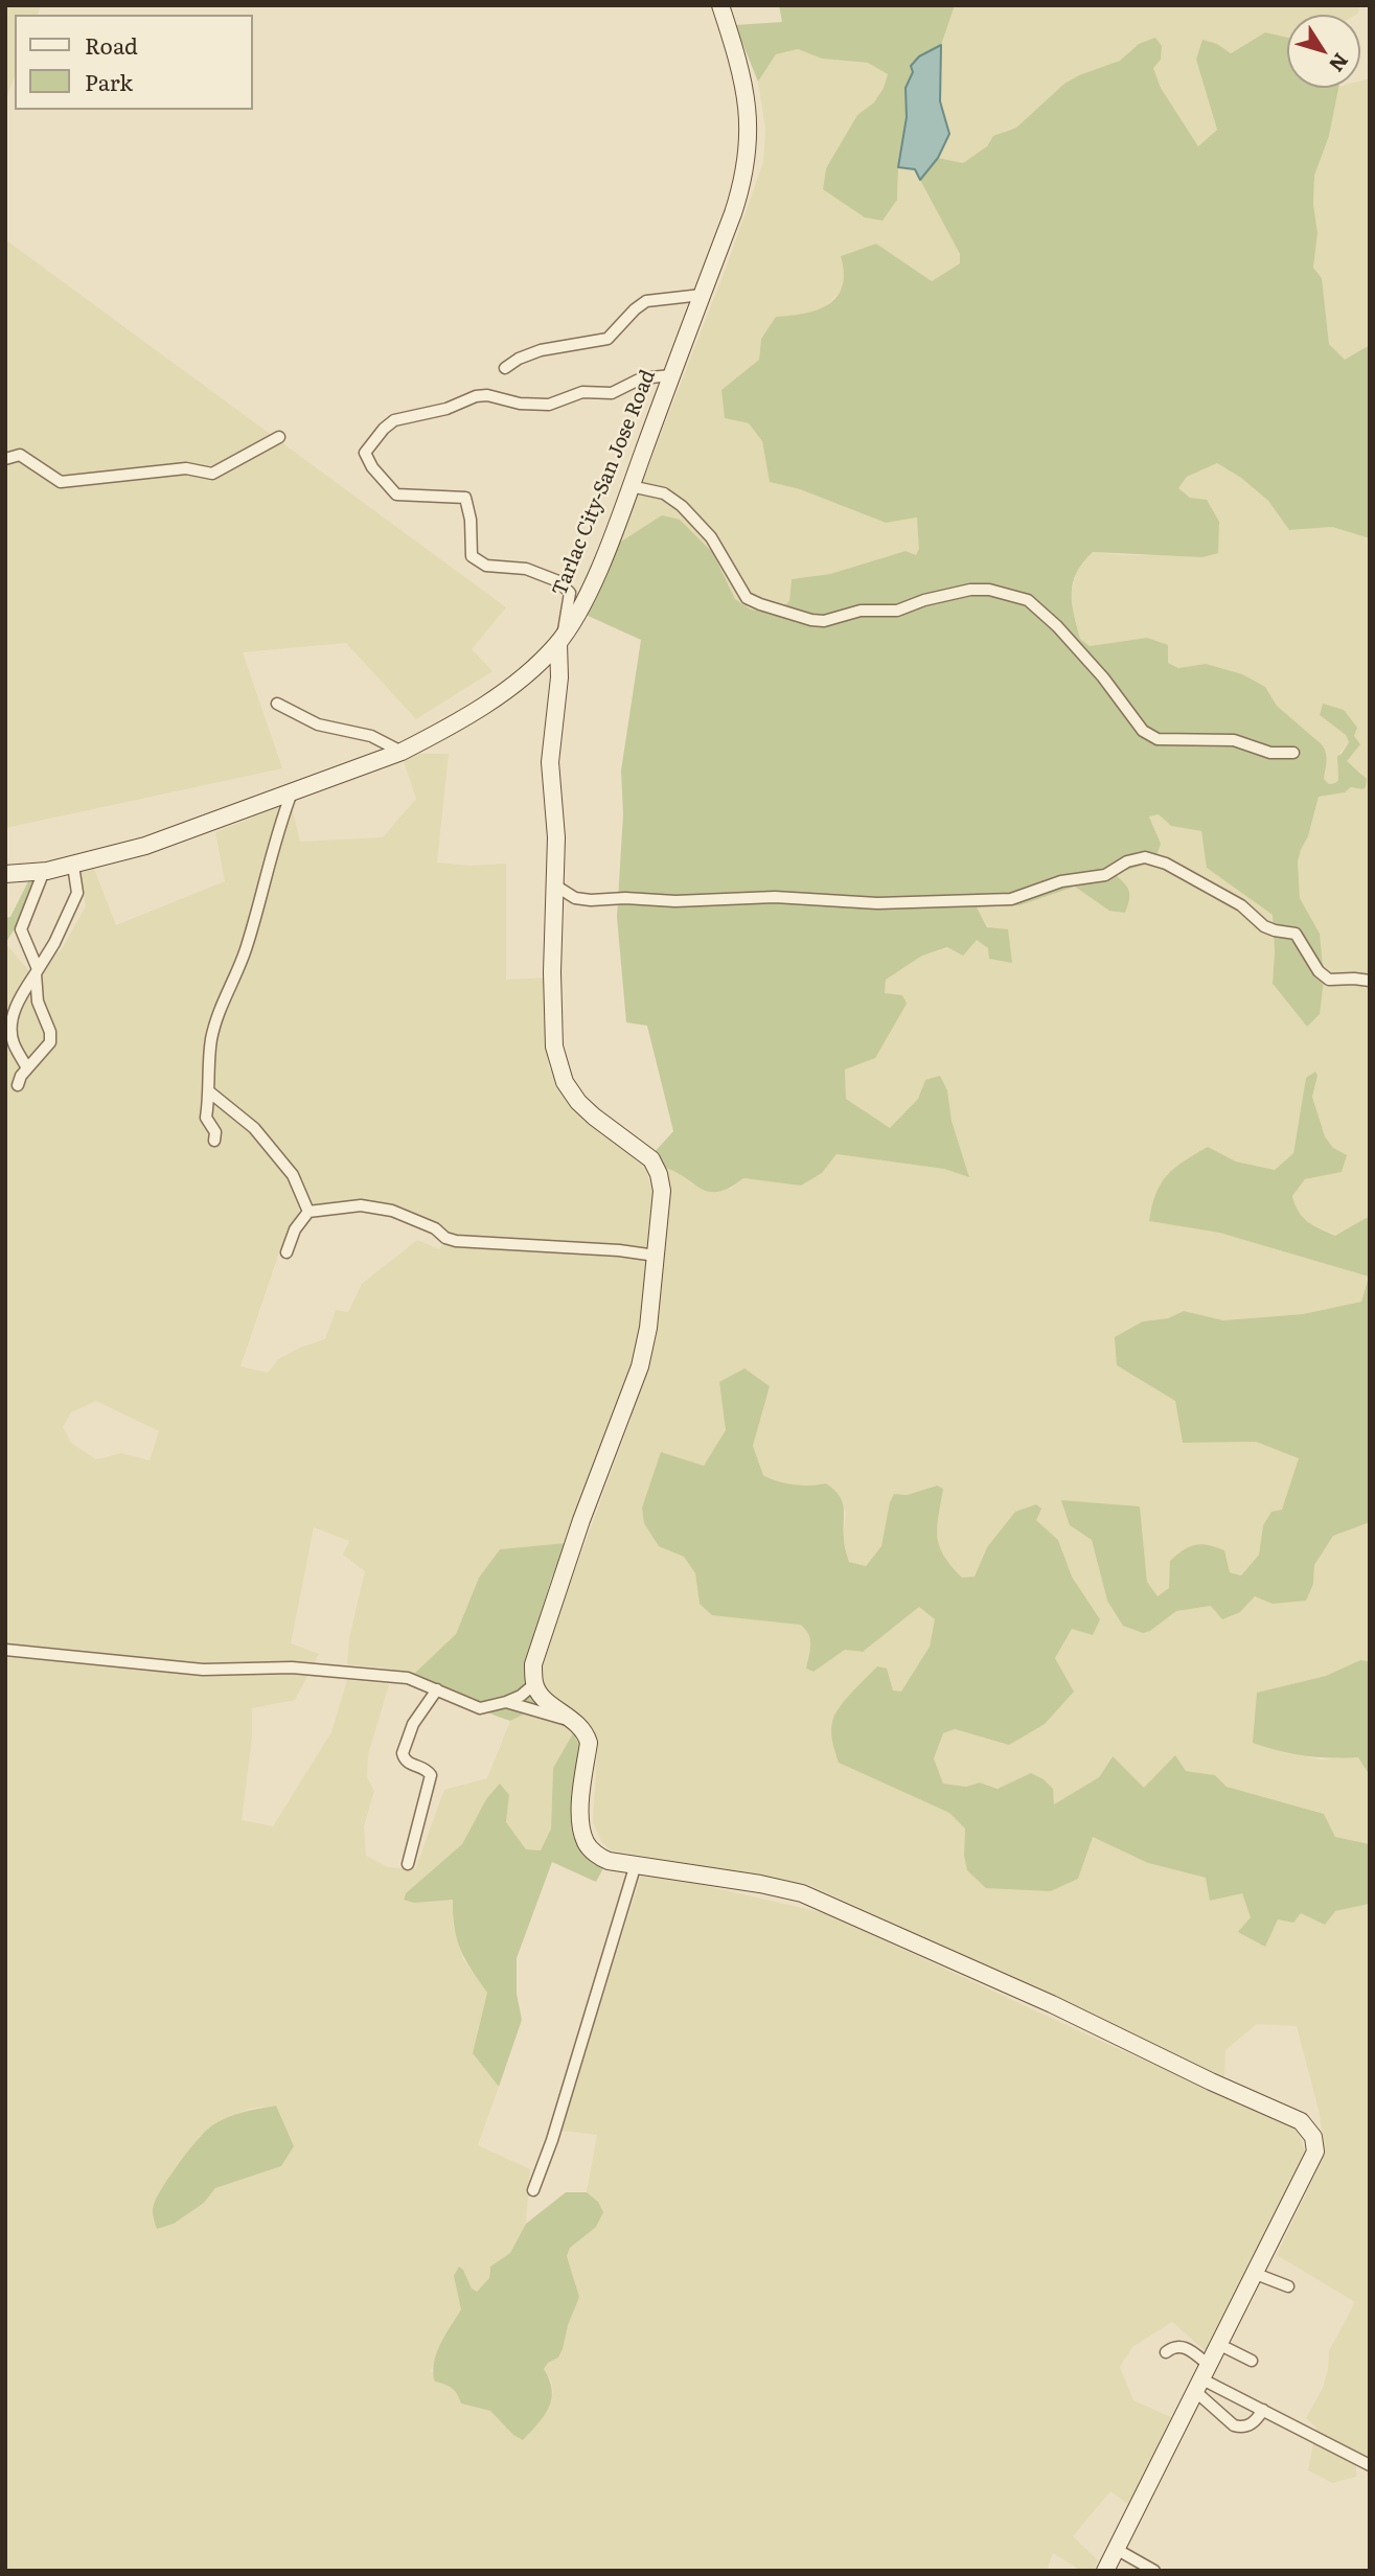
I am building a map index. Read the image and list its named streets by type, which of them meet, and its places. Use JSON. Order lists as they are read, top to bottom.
{
  "streets": {
    "street": ["Tarlac City-San Jose Road"]
  },
  "legend": ["Road", "Park"],
  "north": "bottom right"
}
